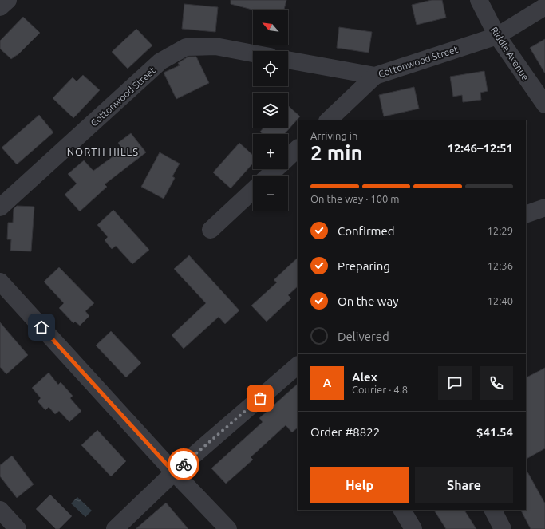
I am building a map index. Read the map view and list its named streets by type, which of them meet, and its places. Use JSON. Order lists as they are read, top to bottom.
{
  "streets": {
    "street": ["Riddle Avenue", "Cottonwood Street"]
  },
  "crossings": [
    ["Riddle Avenue", "Cottonwood Street"]
  ],
  "districts": ["NORTH HILLS"],
  "north": "top left",
  "page": {
    "map_buttons": ["+", "−"],
    "heading": ["2 min", "Arriving in", "12:46–12:51"],
    "panel": [
      "Alex",
      "Courier · 4.8",
      "Order #8822",
      "$41.54"
    ],
    "bar": "On the way · 100 m",
    "list": [
      ["Confirmed", "12:29"],
      ["Preparing", "12:36"],
      ["On the way", "12:40"],
      "Delivered"
    ],
    "round": "A",
    "buttons": ["Help", "Share"]
  }
}
